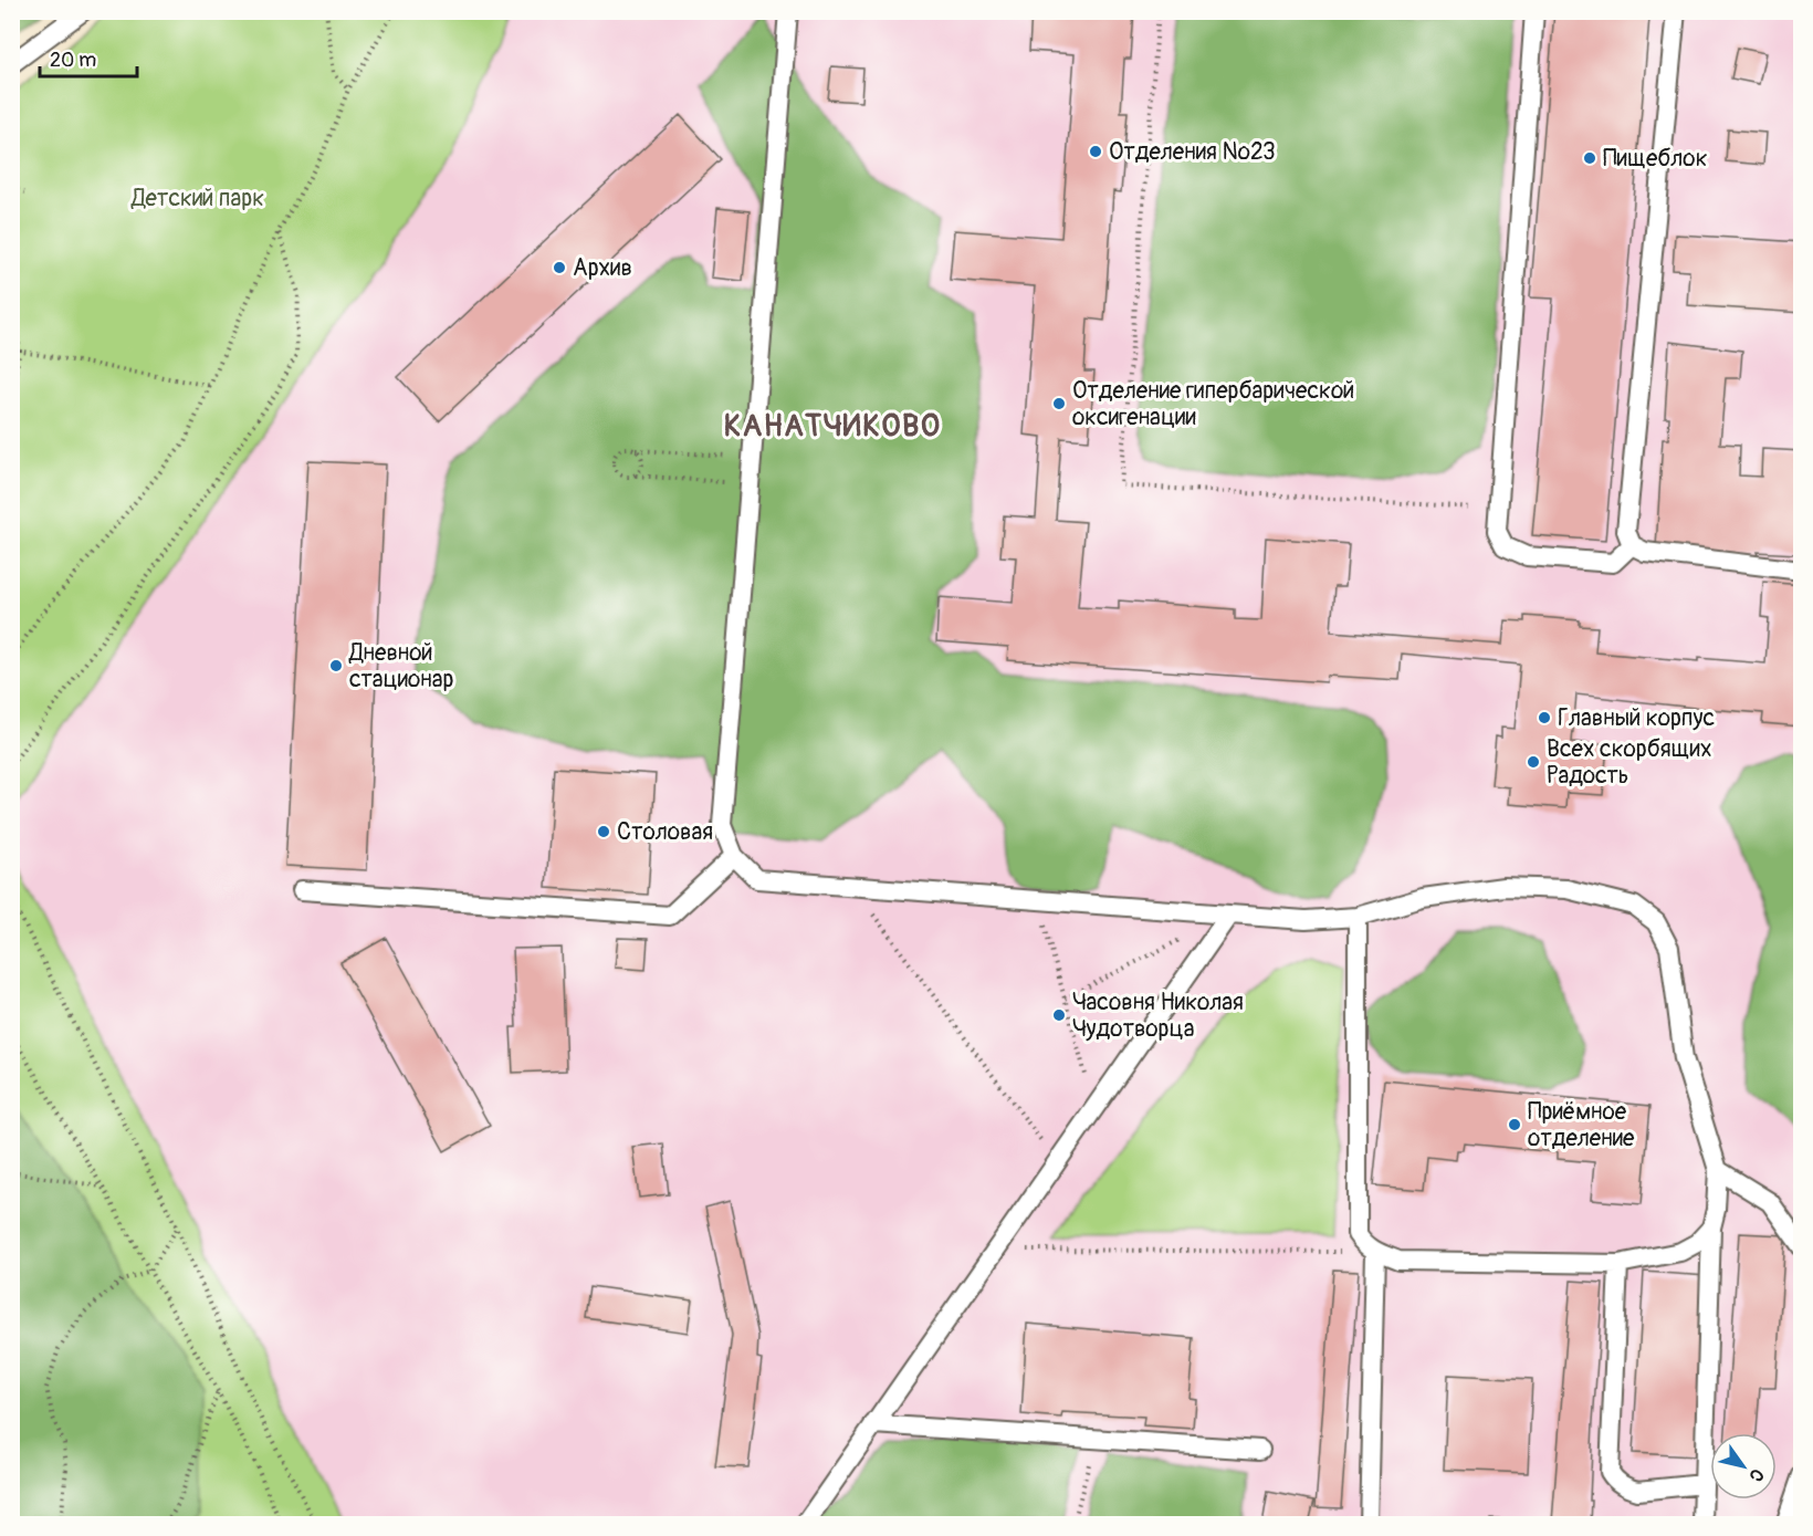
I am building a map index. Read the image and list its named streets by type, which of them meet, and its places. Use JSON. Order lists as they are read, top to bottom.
{
  "districts": ["КАНАТЧИКОВО"],
  "parks": ["Детский парк"],
  "places": [
    "Отделения №23",
    "Пищеблок",
    "Архив",
    "Отделение гипербарической оксигенации",
    "Дневной стационар",
    "Главный корпус",
    "Всех скорбящих Радость",
    "Столовая",
    "Часовня Николая Чудотворца",
    "Приёмное отделение"
  ],
  "scale_bar": "20 m",
  "north": "bottom right"
}
